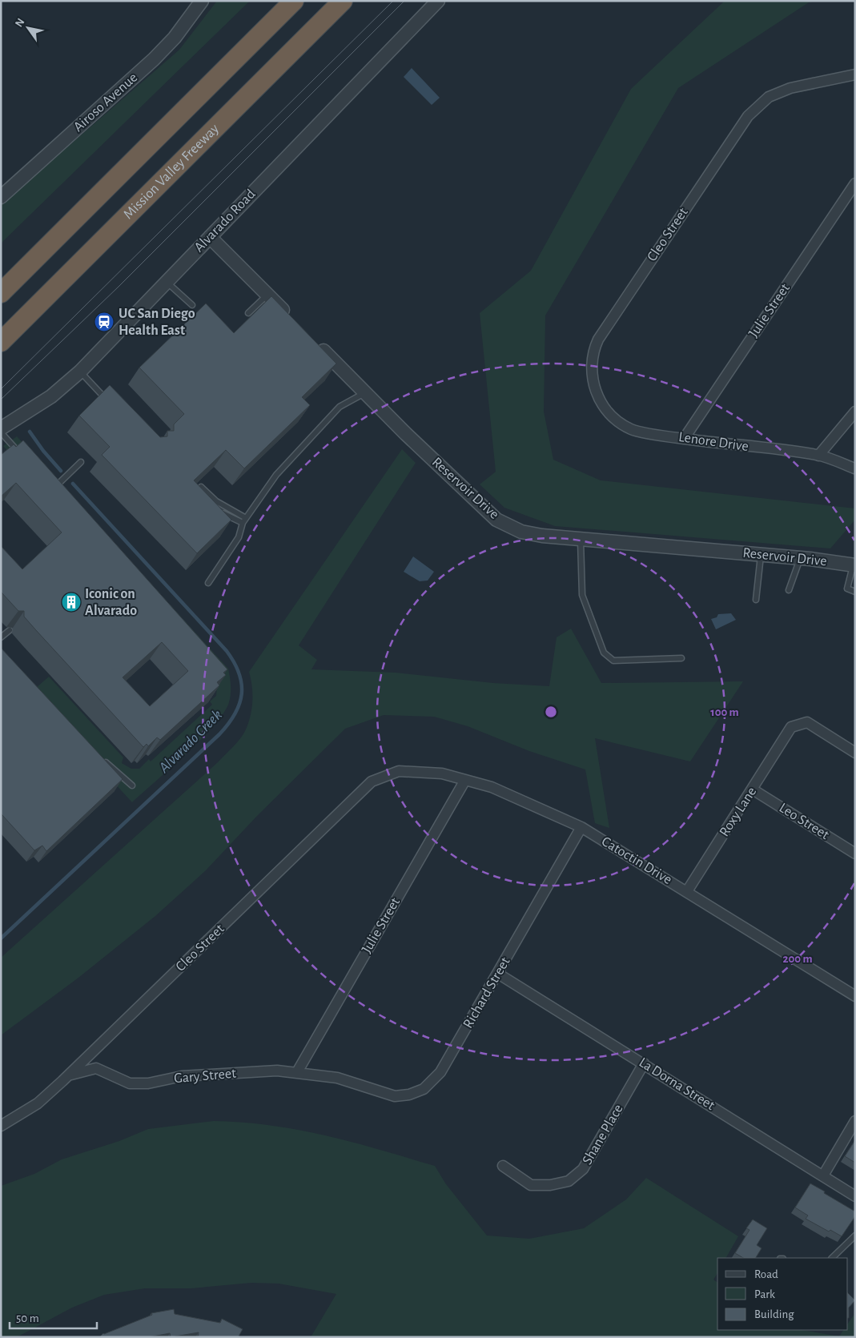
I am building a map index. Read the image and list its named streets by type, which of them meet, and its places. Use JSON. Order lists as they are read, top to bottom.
{
  "streets": {
    "highway": ["Mission Valley Freeway"],
    "street": [
      "Airoso Avenue",
      "Alvarado Road",
      "Cleo Street",
      "Julie Street",
      "Lenore Drive",
      "Reservoir Drive",
      "Roxy Lane",
      "Leo Street",
      "Catoctin Drive",
      "Richard Street",
      "Gary Street",
      "La Dorna Street",
      "Shane Place"
    ]
  },
  "crossings": [
    ["Cleo Street", "Lenore Drive"],
    ["Cleo Street", "Catoctin Drive"],
    ["Cleo Street", "Gary Street"],
    ["Julie Street", "Lenore Drive"],
    ["Julie Street", "Catoctin Drive"],
    ["Julie Street", "Gary Street"],
    ["Roxy Lane", "Leo Street"],
    ["Roxy Lane", "Catoctin Drive"],
    ["Catoctin Drive", "Richard Street"],
    ["Richard Street", "Gary Street"],
    ["Richard Street", "La Dorna Street"],
    ["La Dorna Street", "Shane Place"]
  ],
  "water": ["Alvarado Creek"],
  "places": {
    "station": ["UC San Diego Health East"],
    "building": ["Iconic on Alvarado"]
  },
  "legend": ["Road", "Park", "Building"],
  "scale_bar": "50 m",
  "north": "top left",
  "rings": ["100 m", "200 m"]
}
